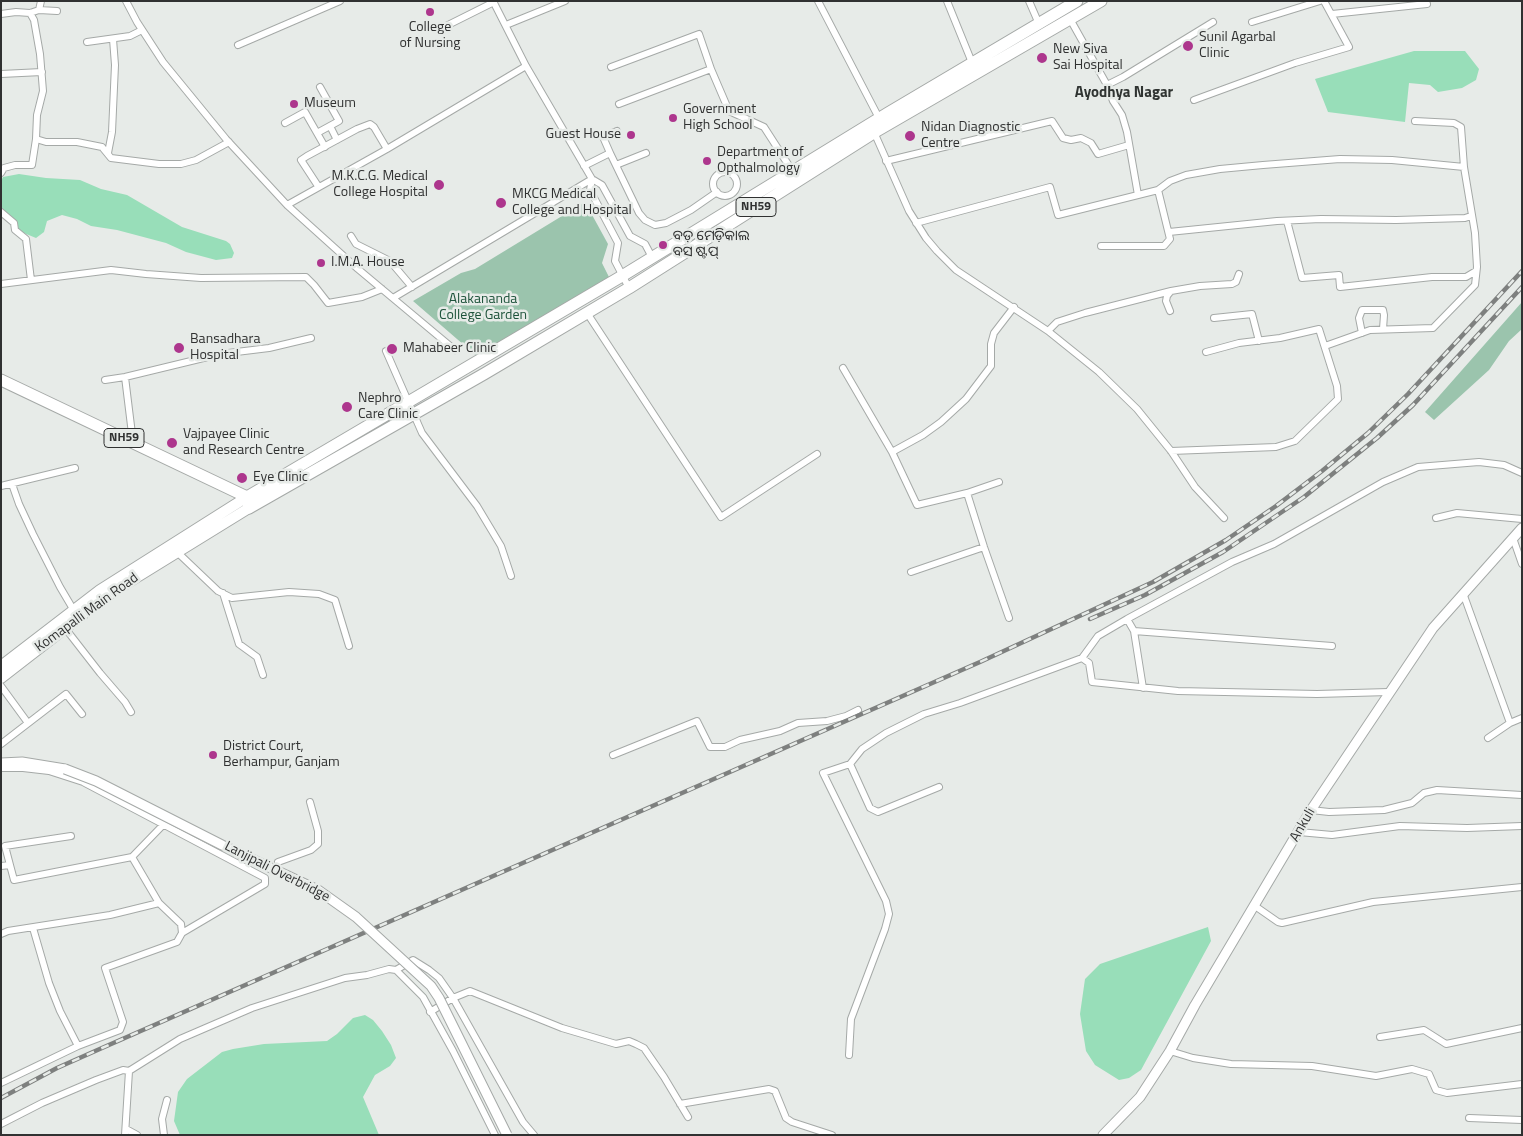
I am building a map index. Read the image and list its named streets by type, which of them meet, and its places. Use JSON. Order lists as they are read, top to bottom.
{
  "streets": {
    "highway": ["NH59"],
    "main road": ["Komapalli Main Road", "Ankuli", "Lanjipali Overbridge"]
  },
  "districts": ["Ayodhya Nagar"],
  "parks": ["Alakananda College Garden"],
  "places": [
    "College of Nursing",
    "Sunil Agarbal Clinic",
    "New Siva Sai Hospital",
    "Museum",
    "Government High School",
    "Guest House",
    "Nidan Diagnostic Centre",
    "Department of Opthalmology",
    "M.K.C.G. Medical College Hospital",
    "MKCG Medical College and Hospital",
    "ବଡ଼ ମେଡ଼ିକାଲ ବସ ଷ୍ଟପ୍",
    "I.M.A. House",
    "Bansadhara Hospital",
    "Mahabeer Clinic",
    "Nephro Care Clinic",
    "Vajpayee Clinic and Research Centre",
    "Eye Clinic",
    "District Court, Berhampur, Ganjam"
  ]
}
